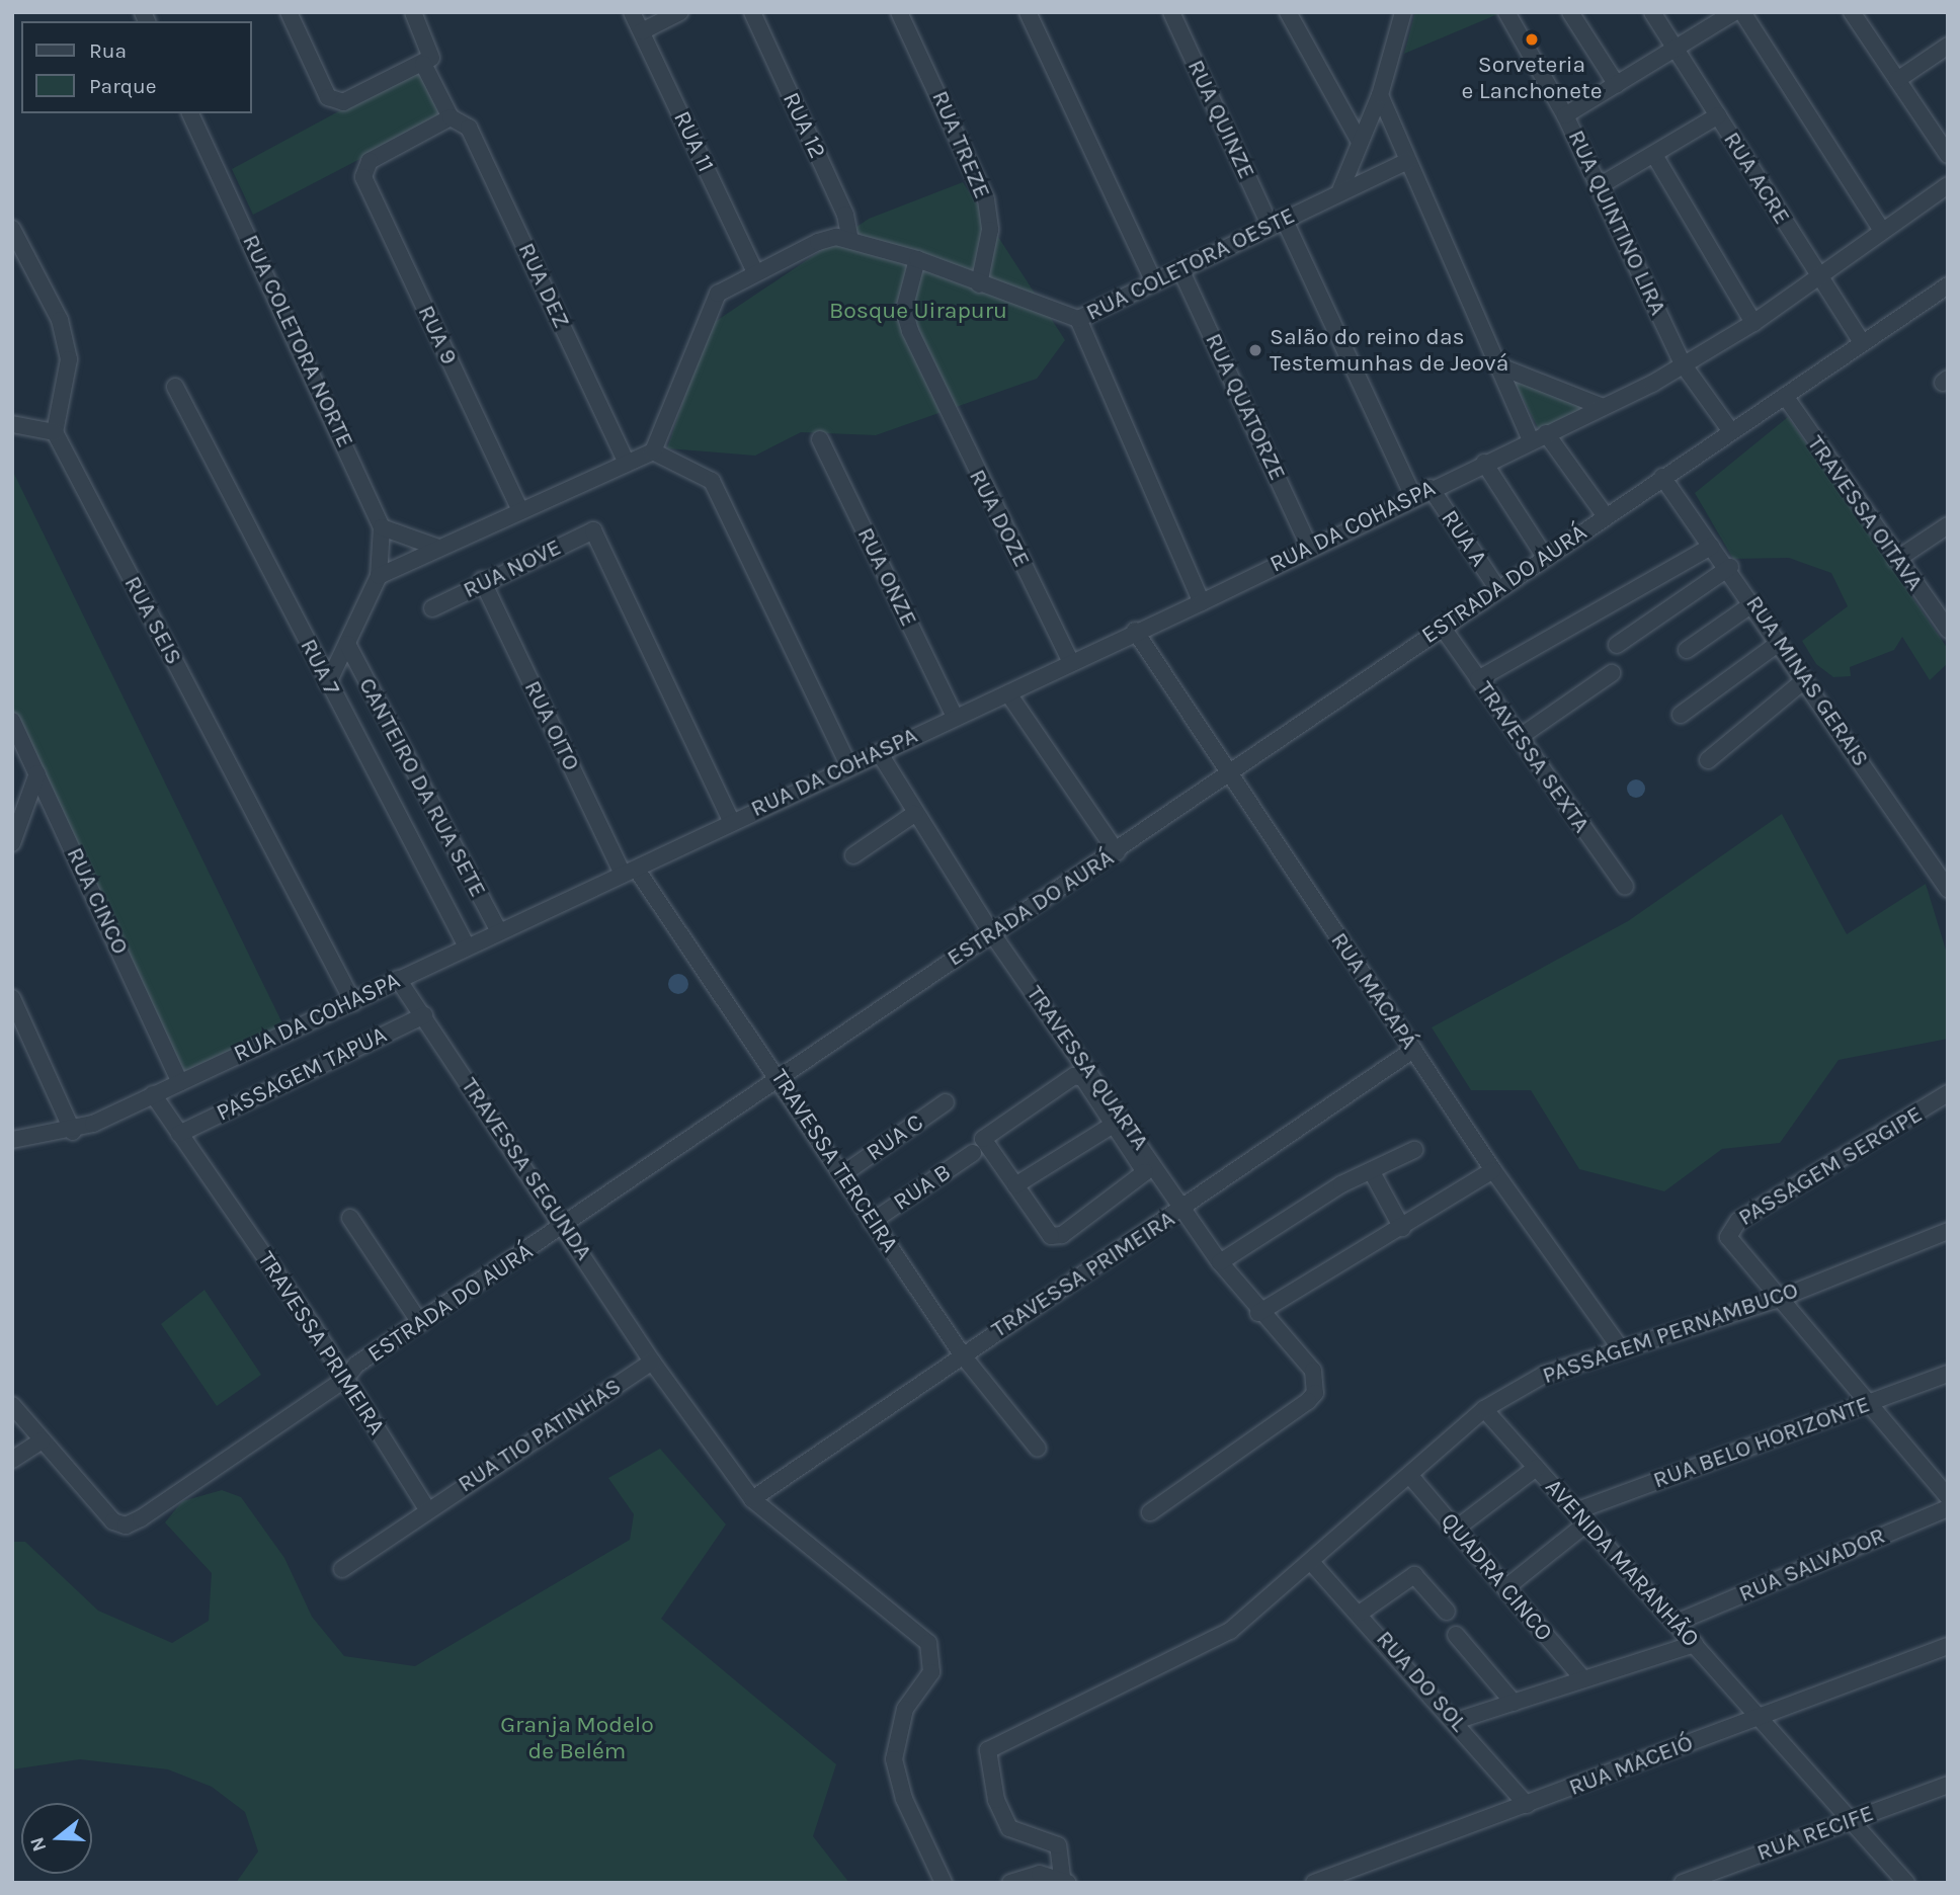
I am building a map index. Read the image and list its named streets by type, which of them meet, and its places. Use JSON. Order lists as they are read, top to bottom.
{
  "streets": {
    "street": [
      "RUA QUINZE",
      "RUA 12",
      "RUA 11",
      "RUA TREZE",
      "RUA ACRE",
      "RUA QUINTINO LIRA",
      "RUA COLETORA OESTE",
      "RUA DEZ",
      "RUA 9",
      "RUA COLETORA NORTE",
      "RUA QUATORZE",
      "TRAVESSA OITAVA",
      "RUA DOZE",
      "RUA DA COHASPA",
      "RUA A",
      "RUA NOVE",
      "RUA ONZE",
      "ESTRADA DO AURÁ",
      "RUA SEIS",
      "RUA 7",
      "RUA MINAS GERAIS",
      "RUA OITO",
      "TRAVESSA SEXTA",
      "CANTEIRO DA RUA SETE",
      "RUA CINCO",
      "RUA MACAPÁ",
      "TRAVESSA QUARTA",
      "PASSAGEM TAPUA",
      "RUA C",
      "TRAVESSA TERCEIRA",
      "PASSAGEM SERGIPE",
      "TRAVESSA SEGUNDA",
      "RUA B",
      "TRAVESSA PRIMEIRA",
      "PASSAGEM PERNAMBUCO",
      "RUA TIO PATINHAS",
      "RUA BELO HORIZONTE",
      "AVENIDA MARANHÃO",
      "RUA SALVADOR",
      "QUADRA CINCO",
      "RUA DO SOL",
      "RUA MACEIÓ",
      "RUA RECIFE"
    ]
  },
  "crossings": [
    ["RUA QUINZE", "RUA COLETORA OESTE"],
    ["RUA QUINZE", "RUA DA COHASPA"],
    ["RUA 12", "RUA COLETORA OESTE"],
    ["RUA 11", "RUA COLETORA OESTE"],
    ["RUA TREZE", "RUA COLETORA OESTE"],
    ["RUA ACRE", "RUA DA COHASPA"],
    ["RUA ACRE", "ESTRADA DO AURÁ"],
    ["RUA QUINTINO LIRA", "RUA DA COHASPA"],
    ["RUA QUINTINO LIRA", "ESTRADA DO AURÁ"],
    ["RUA COLETORA OESTE", "RUA QUATORZE"],
    ["RUA COLETORA OESTE", "RUA DOZE"],
    ["RUA DEZ", "RUA 9"],
    ["RUA QUATORZE", "RUA DA COHASPA"],
    ["TRAVESSA OITAVA", "ESTRADA DO AURÁ"],
    ["RUA DOZE", "RUA DA COHASPA"],
    ["RUA DA COHASPA", "RUA A"],
    ["RUA DA COHASPA", "RUA NOVE"],
    ["RUA DA COHASPA", "RUA ONZE"],
    ["RUA DA COHASPA", "RUA SEIS"],
    ["RUA DA COHASPA", "RUA 7"],
    ["RUA DA COHASPA", "RUA OITO"],
    ["RUA DA COHASPA", "CANTEIRO DA RUA SETE"],
    ["RUA DA COHASPA", "RUA CINCO"],
    ["RUA DA COHASPA", "RUA MACAPÁ"],
    ["RUA DA COHASPA", "TRAVESSA QUARTA"],
    ["RUA DA COHASPA", "TRAVESSA TERCEIRA"],
    ["RUA DA COHASPA", "TRAVESSA SEGUNDA"],
    ["RUA DA COHASPA", "TRAVESSA PRIMEIRA"],
    ["RUA A", "ESTRADA DO AURÁ"],
    ["RUA NOVE", "RUA OITO"],
    ["ESTRADA DO AURÁ", "RUA MINAS GERAIS"],
    ["ESTRADA DO AURÁ", "TRAVESSA SEXTA"],
    ["ESTRADA DO AURÁ", "RUA MACAPÁ"],
    ["ESTRADA DO AURÁ", "TRAVESSA QUARTA"],
    ["ESTRADA DO AURÁ", "TRAVESSA TERCEIRA"],
    ["ESTRADA DO AURÁ", "TRAVESSA SEGUNDA"],
    ["ESTRADA DO AURÁ", "TRAVESSA PRIMEIRA"],
    ["RUA OITO", "TRAVESSA TERCEIRA"],
    ["RUA MACAPÁ", "TRAVESSA PRIMEIRA"],
    ["RUA MACAPÁ", "PASSAGEM PERNAMBUCO"],
    ["TRAVESSA QUARTA", "TRAVESSA PRIMEIRA"],
    ["PASSAGEM TAPUA", "TRAVESSA SEGUNDA"],
    ["PASSAGEM TAPUA", "TRAVESSA PRIMEIRA"],
    ["RUA C", "TRAVESSA TERCEIRA"],
    ["TRAVESSA TERCEIRA", "RUA B"],
    ["TRAVESSA TERCEIRA", "TRAVESSA PRIMEIRA"],
    ["PASSAGEM SERGIPE", "PASSAGEM PERNAMBUCO"],
    ["TRAVESSA SEGUNDA", "TRAVESSA PRIMEIRA"],
    ["TRAVESSA SEGUNDA", "RUA TIO PATINHAS"],
    ["TRAVESSA PRIMEIRA", "RUA TIO PATINHAS"],
    ["PASSAGEM PERNAMBUCO", "AVENIDA MARANHÃO"],
    ["PASSAGEM PERNAMBUCO", "QUADRA CINCO"],
    ["PASSAGEM PERNAMBUCO", "RUA DO SOL"],
    ["RUA BELO HORIZONTE", "AVENIDA MARANHÃO"],
    ["RUA BELO HORIZONTE", "QUADRA CINCO"],
    ["AVENIDA MARANHÃO", "RUA SALVADOR"],
    ["AVENIDA MARANHÃO", "RUA MACEIÓ"],
    ["AVENIDA MARANHÃO", "RUA RECIFE"],
    ["RUA DO SOL", "RUA MACEIÓ"]
  ],
  "parks": ["Bosque Uirapuru", "Granja Modelo de Belém"],
  "places": ["Sorveteria e Lanchonete", "Salão do reino das Testemunhas de Jeová"],
  "legend": ["Rua", "Parque"],
  "north": "left"
}
